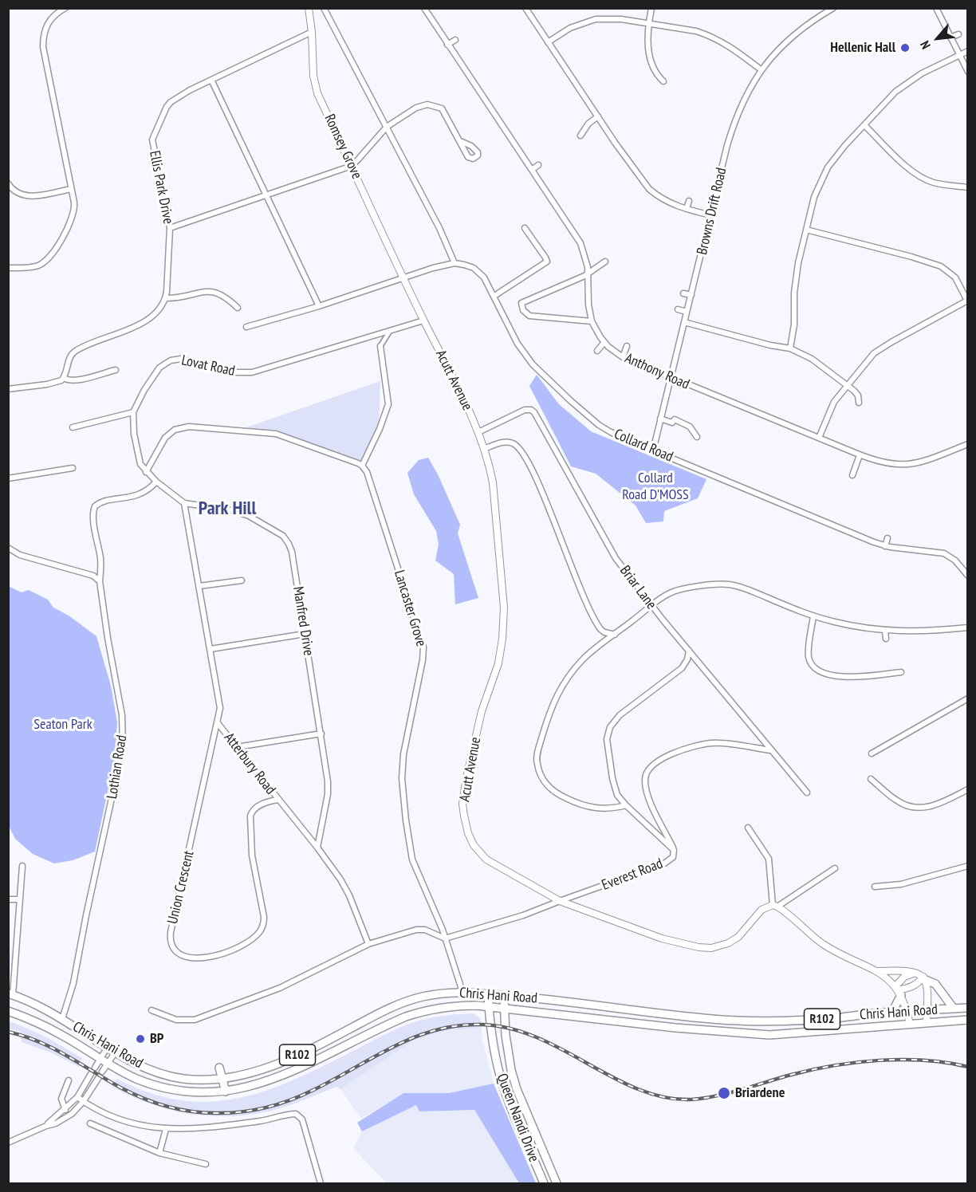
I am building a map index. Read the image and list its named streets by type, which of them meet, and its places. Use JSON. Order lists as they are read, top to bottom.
{
  "streets": {
    "main road": ["Chris Hani Road", "R102", "Queen Nandi Drive"],
    "street": [
      "Romsey Grove",
      "Ellis Park Drive",
      "Browns Drift Road",
      "Lovat Road",
      "Anthony Road",
      "Acutt Avenue",
      "Collard Road",
      "Briar Lane",
      "Lancaster Grove",
      "Manfred Drive",
      "Atterbury Road",
      "Lothian Road",
      "Everest Road",
      "Union Crescent"
    ]
  },
  "crossings": [
    ["Romsey Grove", "Ellis Park Drive"],
    ["Romsey Grove", "Acutt Avenue"],
    ["Browns Drift Road", "Anthony Road"],
    ["Browns Drift Road", "Collard Road"],
    ["Lovat Road", "Acutt Avenue"],
    ["Acutt Avenue", "Briar Lane"],
    ["Acutt Avenue", "Everest Road"],
    ["Briar Lane", "Everest Road"],
    ["Lancaster Grove", "Everest Road"],
    ["Lancaster Grove", "Chris Hani Road"],
    ["Manfred Drive", "Atterbury Road"],
    ["Atterbury Road", "Union Crescent"],
    ["Lothian Road", "Chris Hani Road"],
    ["Chris Hani Road", "Queen Nandi Drive"]
  ],
  "districts": ["Park Hill"],
  "parks": ["Collard Road D'MOSS", "Seaton Park"],
  "places": ["Hellenic Hall", "BP", "Briardene"],
  "north": "bottom left"
}
